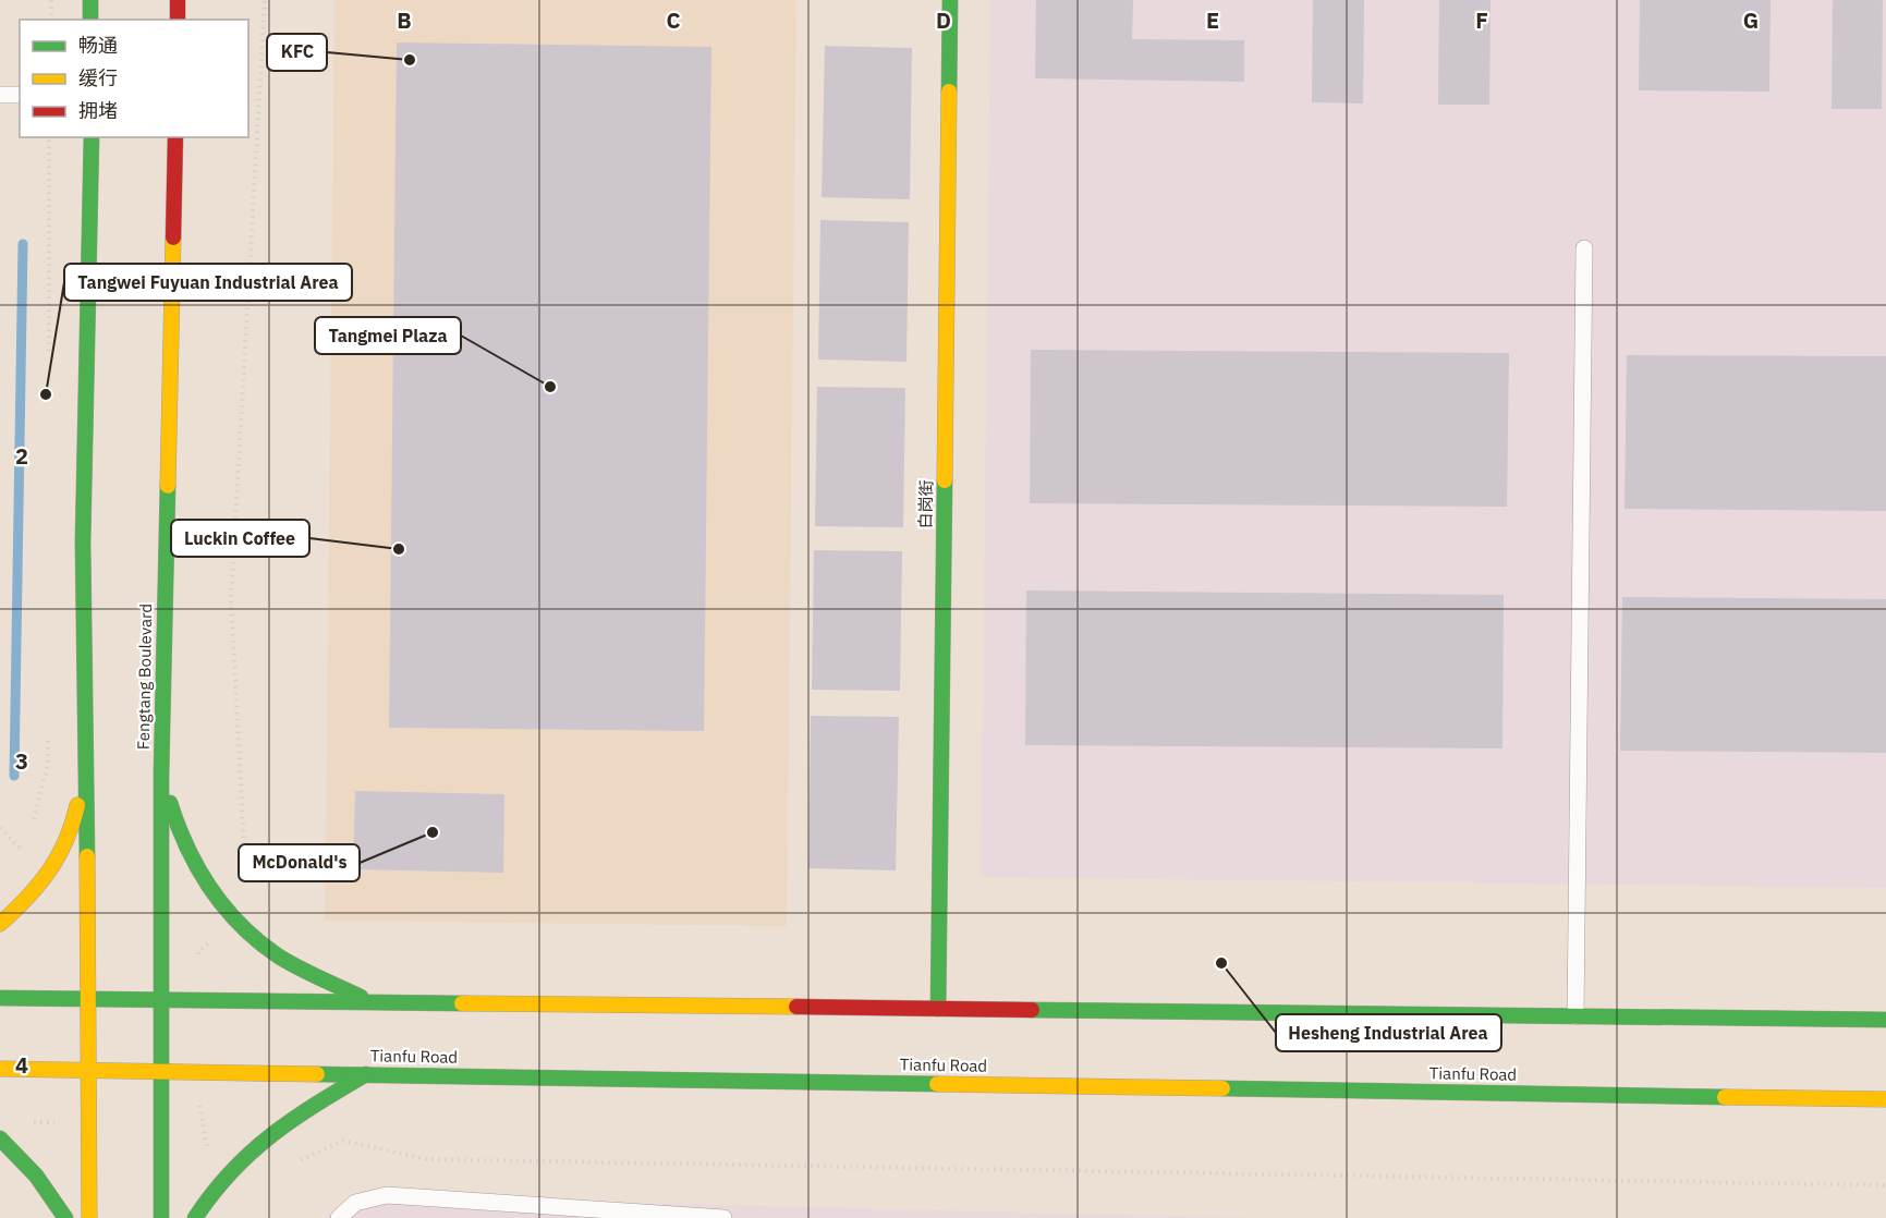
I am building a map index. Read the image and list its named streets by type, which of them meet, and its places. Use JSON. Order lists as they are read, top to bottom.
{
  "streets": {
    "main road": ["白岗街", "Fengtang Boulevard", "Tianfu Road"]
  },
  "crossings": [
    ["Fengtang Boulevard", "Tianfu Road"]
  ],
  "places": [
    "KFC",
    "Tangmei Plaza",
    "Tangwei Fuyuan Industrial Area",
    "Luckin Coffee",
    "McDonald's",
    "Hesheng Industrial Area"
  ],
  "legend": ["畅通", "缓行", "拥堵"],
  "grid": {
    "columns": [
      "B",
      "C",
      "D",
      "E",
      "F",
      "G"
    ],
    "rows": ["2", "3", "4"]
  }
}
